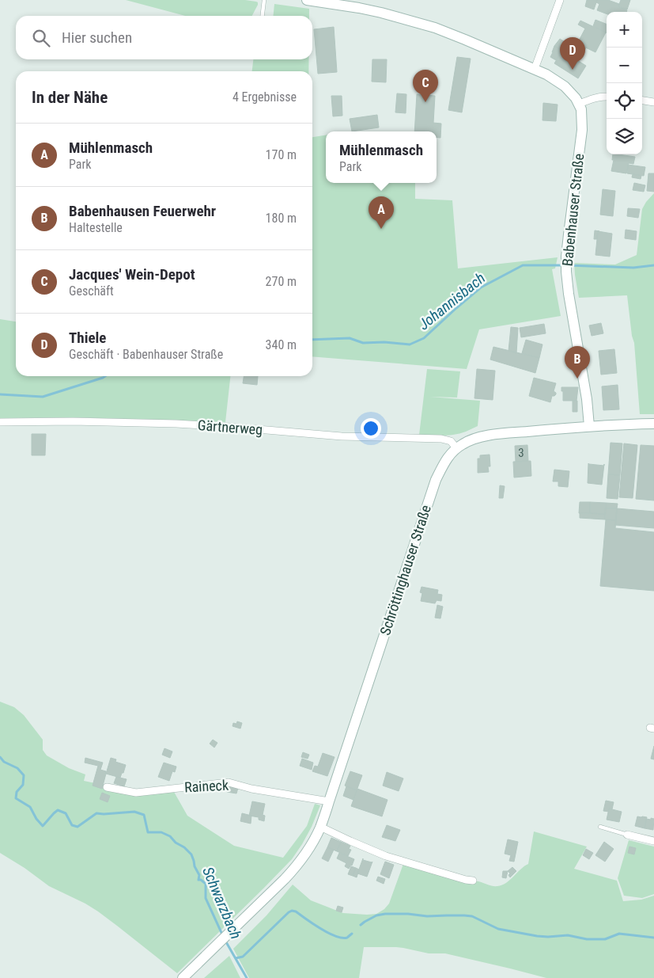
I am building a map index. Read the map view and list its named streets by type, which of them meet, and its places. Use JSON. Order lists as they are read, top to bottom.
{
  "streets": {
    "main road": ["Babenhauser Straße", "Schröttinghauser Straße"],
    "street": ["Gärtnerweg", "Raineck"]
  },
  "crossings": [
    ["Babenhauser Straße", "Schröttinghauser Straße"],
    ["Gärtnerweg", "Schröttinghauser Straße"],
    ["Schröttinghauser Straße", "Raineck"]
  ],
  "water": ["Johannisbach", "Schwarzbach"],
  "house_numbers": ["3"],
  "page": {
    "map_buttons": ["+", "−"],
    "search": "Hier suchen",
    "pins": [
      "D",
      "C",
      "A",
      "B"
    ],
    "heading": ["In der Nähe", "4 Ergebnisse"],
    "list": [
      {
        "mark": "A",
        "name": "Mühlenmasch",
        "note": "Park",
        "value": "170 m"
      },
      {
        "mark": "B",
        "name": "Babenhausen Feuerwehr",
        "note": "Haltestelle",
        "value": "180 m"
      },
      {
        "mark": "C",
        "name": "Jacques' Wein-Depot",
        "note": "Geschäft",
        "value": "270 m"
      },
      {
        "mark": "D",
        "name": "Thiele",
        "note": "Geschäft · Babenhauser Straße",
        "value": "340 m"
      }
    ],
    "popup": ["Mühlenmasch", "Park"]
  }
}
